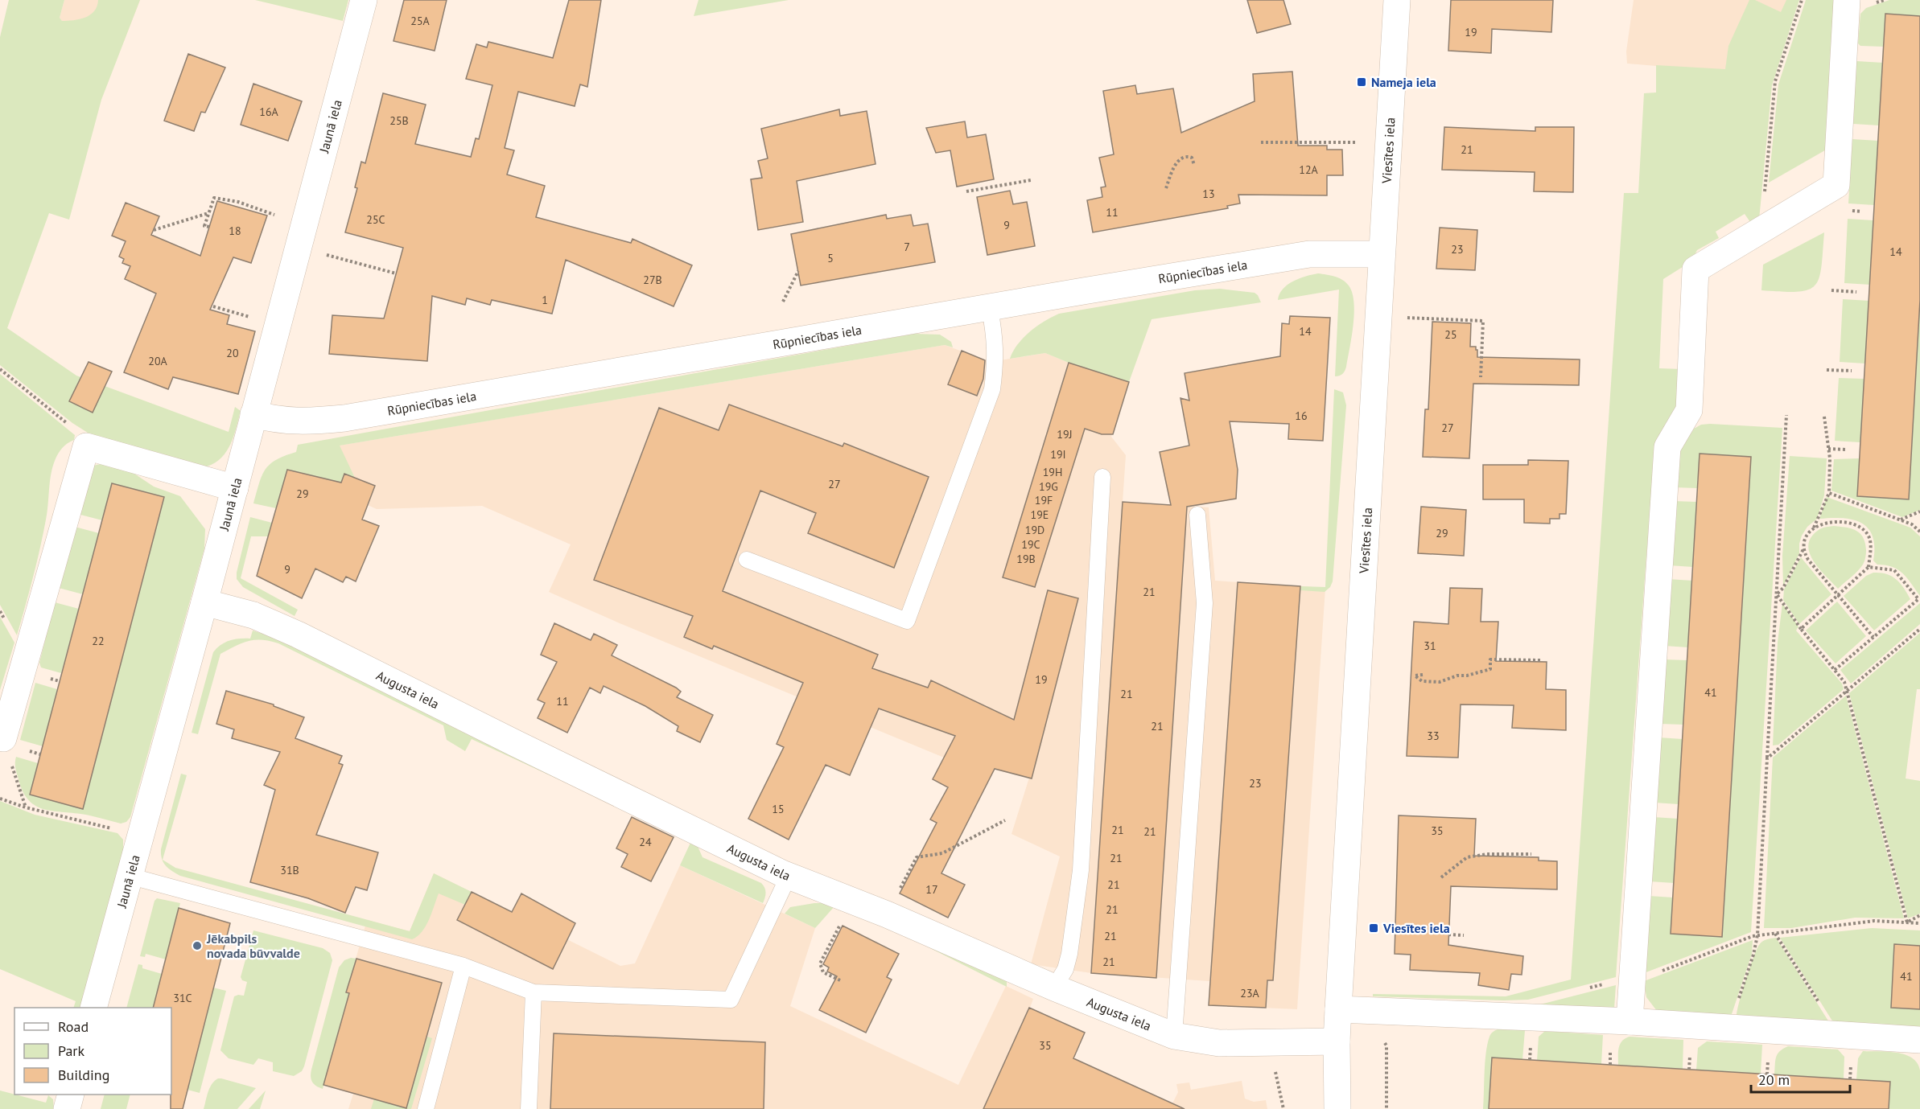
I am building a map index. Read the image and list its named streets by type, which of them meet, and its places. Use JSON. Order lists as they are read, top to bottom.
{
  "streets": {
    "street": [
      "Jaunā iela",
      "Viesītes iela",
      "Rūpniecības iela",
      "Augusta iela"
    ]
  },
  "crossings": [
    ["Jaunā iela", "Rūpniecības iela"],
    ["Jaunā iela", "Augusta iela"],
    ["Viesītes iela", "Rūpniecības iela"],
    ["Viesītes iela", "Augusta iela"]
  ],
  "places": {
    "transit": ["Nameja iela", "Viesītes iela"],
    "other": ["Jēkabpils novada būvvalde"]
  },
  "house_numbers": [
    "25A",
    "19",
    "16A",
    "25B",
    "21",
    "12A",
    "13",
    "11",
    "25C",
    "9",
    "18",
    "7",
    "23",
    "14",
    "5",
    "27B",
    "1",
    "14",
    "25",
    "20",
    "20A",
    "16",
    "27",
    "19J",
    "19I",
    "19H",
    "27",
    "19G",
    "29",
    "19F",
    "19E",
    "19D",
    "29",
    "19C",
    "19B",
    "9",
    "21",
    "22",
    "31",
    "19",
    "41",
    "21",
    "11",
    "21",
    "33",
    "23",
    "15",
    "21",
    "35",
    "21",
    "24",
    "21",
    "31B",
    "21",
    "17",
    "21",
    "21",
    "21",
    "41",
    "23A",
    "31C",
    "35"
  ],
  "legend": ["Road", "Park", "Building"],
  "scale_bar": "20 m"
}
